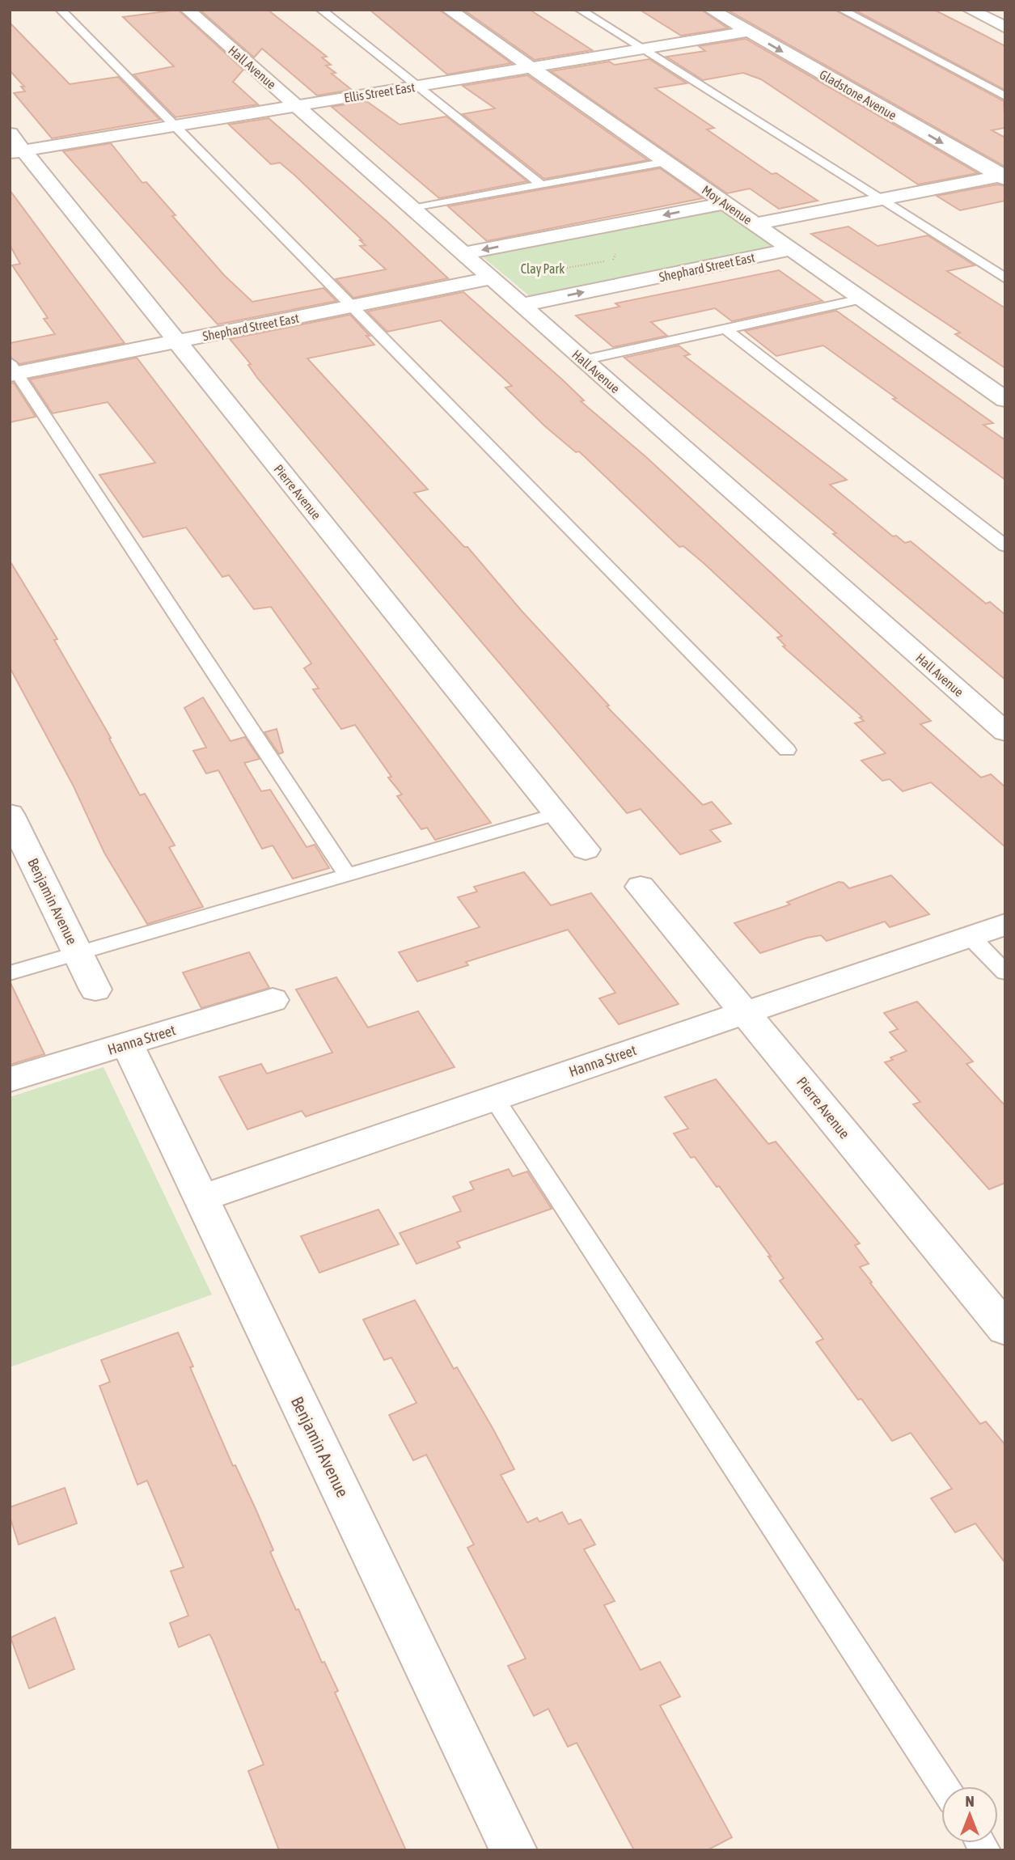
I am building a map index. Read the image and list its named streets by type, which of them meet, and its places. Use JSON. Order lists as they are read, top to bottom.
{
  "streets": {
    "street": [
      "Hall Avenue",
      "Ellis Street East",
      "Gladstone Avenue",
      "Moy Avenue",
      "Shephard Street East",
      "Pierre Avenue",
      "Benjamin Avenue",
      "Hanna Street"
    ]
  },
  "crossings": [
    ["Hall Avenue", "Ellis Street East"],
    ["Hall Avenue", "Shephard Street East"],
    ["Ellis Street East", "Gladstone Avenue"],
    ["Ellis Street East", "Moy Avenue"],
    ["Ellis Street East", "Pierre Avenue"],
    ["Moy Avenue", "Shephard Street East"],
    ["Shephard Street East", "Pierre Avenue"],
    ["Pierre Avenue", "Hanna Street"],
    ["Benjamin Avenue", "Hanna Street"]
  ],
  "one_way": ["Gladstone Avenue"],
  "parks": ["Clay Park"],
  "north": "top"
}
